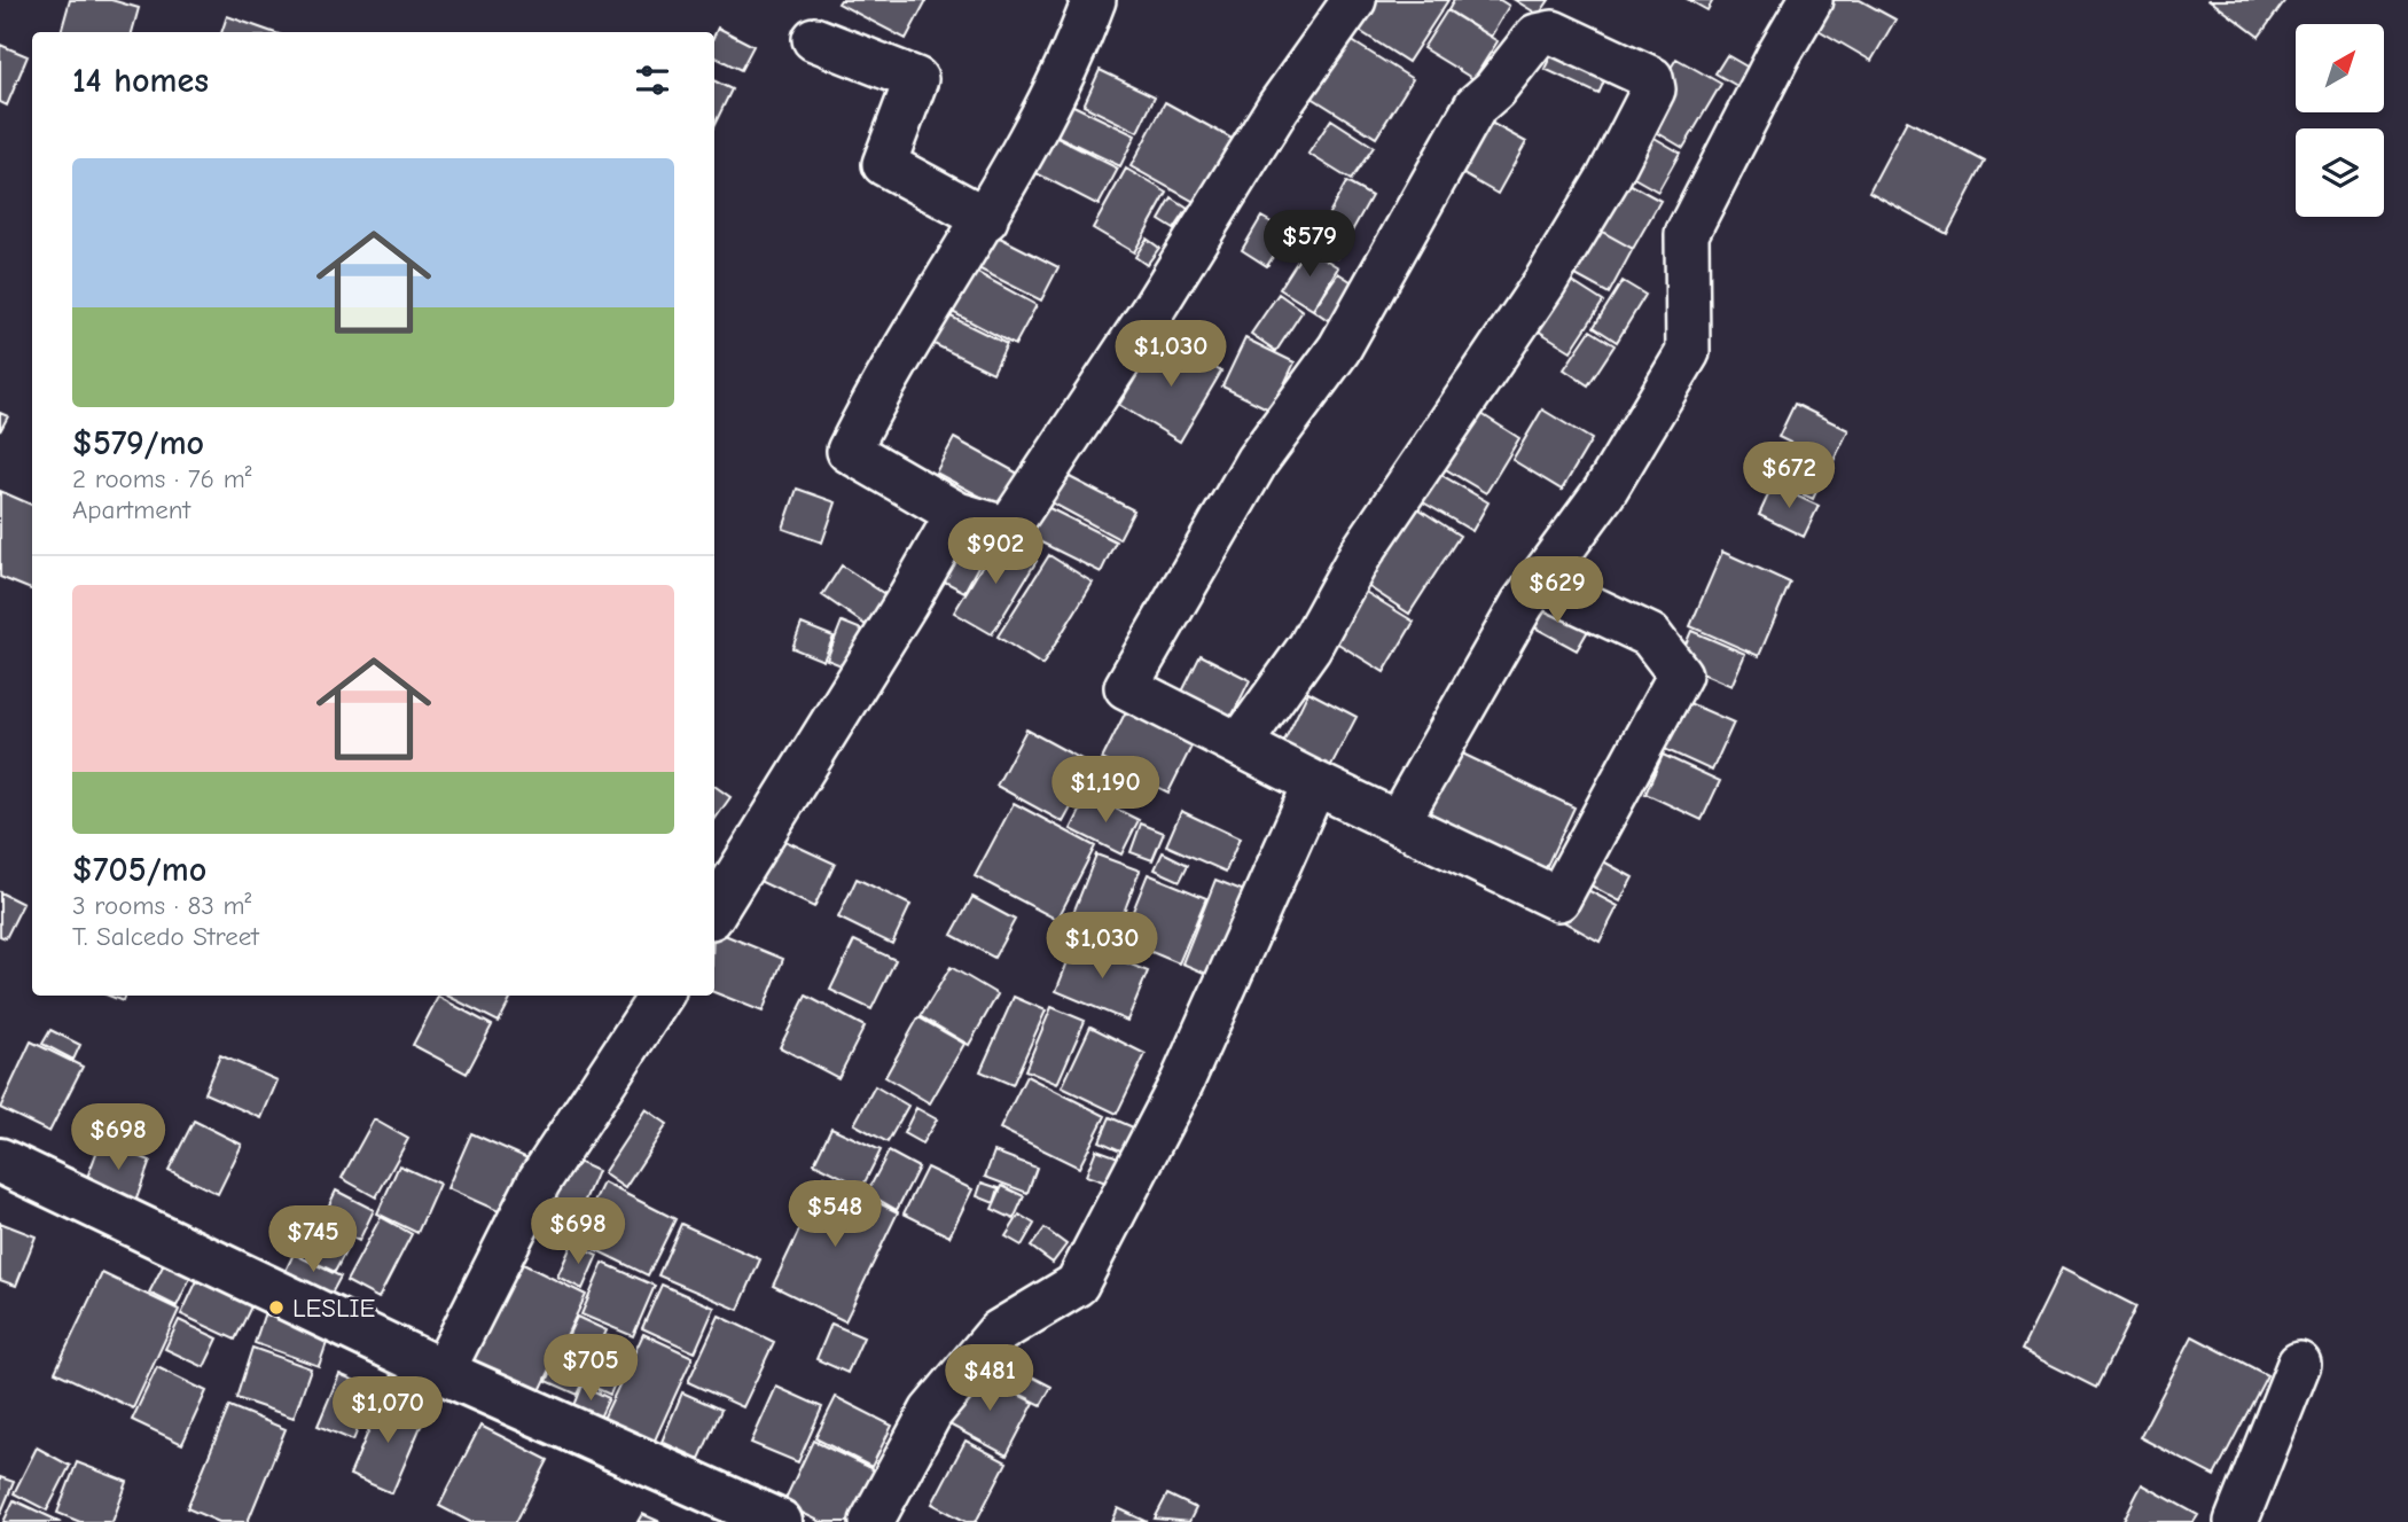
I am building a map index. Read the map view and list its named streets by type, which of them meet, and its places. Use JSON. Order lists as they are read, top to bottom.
{
  "places": ["LESLIE"],
  "north": "top right",
  "page": {
    "heading": "14 homes",
    "list": [
      {
        "name": "$579/mo",
        "note": "2 rooms · 76 m² · Apartment"
      },
      {
        "name": "$705/mo",
        "note": "3 rooms · 83 m² · T. Salcedo Street"
      }
    ],
    "price": [
      "$579",
      "$1,030",
      "$672",
      "$902",
      "$629",
      "$1,190",
      "$1,030",
      "$698",
      "$548",
      "$698",
      "$745",
      "$705",
      "$481",
      "$1,070"
    ]
  }
}
